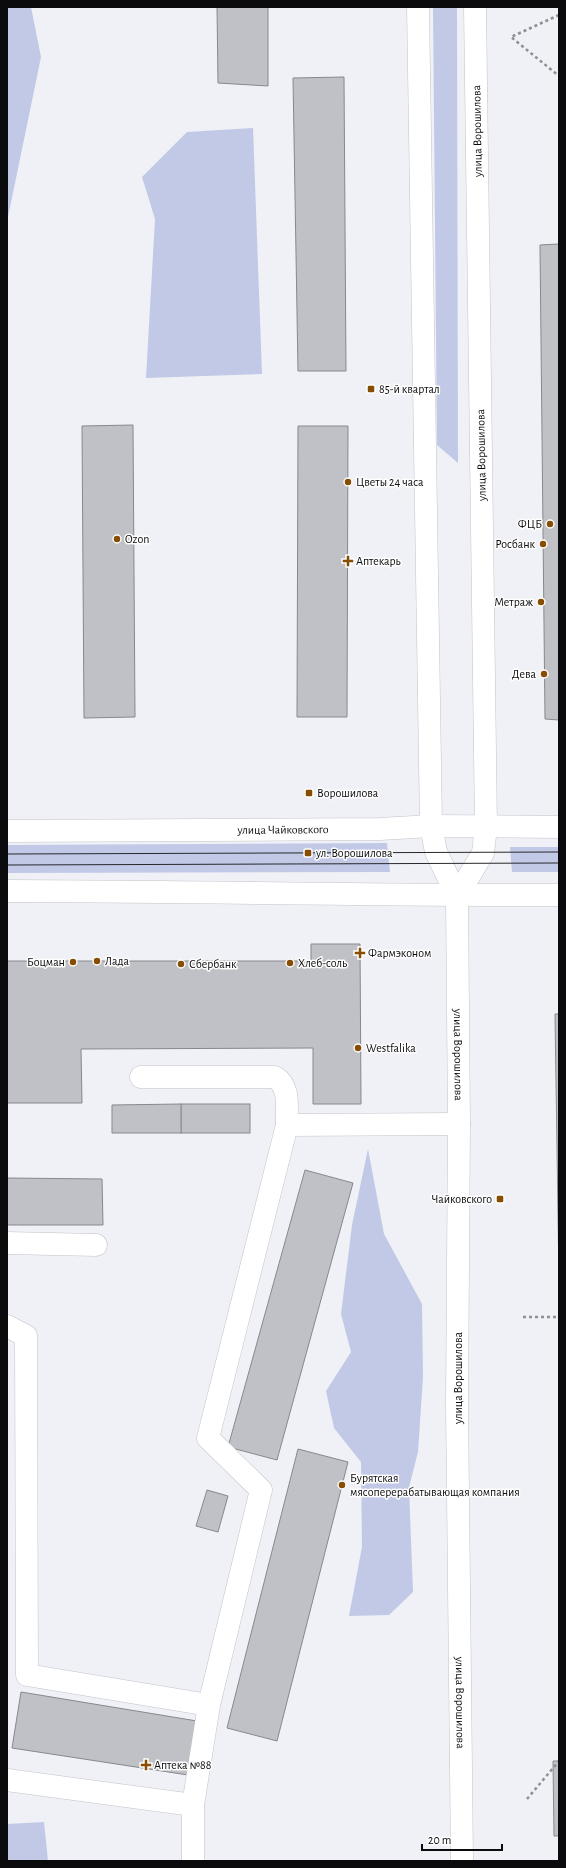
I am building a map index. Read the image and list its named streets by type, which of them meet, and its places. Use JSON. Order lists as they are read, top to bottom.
{
  "streets": {
    "street": ["улица Ворошилова", "улица Чайковского"]
  },
  "crossings": [
    ["улица Ворошилова", "улица Чайковского"]
  ],
  "places": {
    "transit": [
      "85-й квартал",
      "Ворошилова",
      "ул. Ворошилова",
      "Чайковского"
    ],
    "other": [
      "Цветы 24 часа",
      "ФЦБ",
      "Ozon",
      "Росбанк",
      "Метраж",
      "Дева",
      "Лада",
      "Боцман",
      "Хлеб-соль",
      "Сбербанк",
      "Westfalika",
      "Бурятская мясоперерабатывающая компания"
    ],
    "health": ["Аптекарь", "Фармэконом", "Аптека №88"]
  },
  "scale_bar": "20 m"
}
